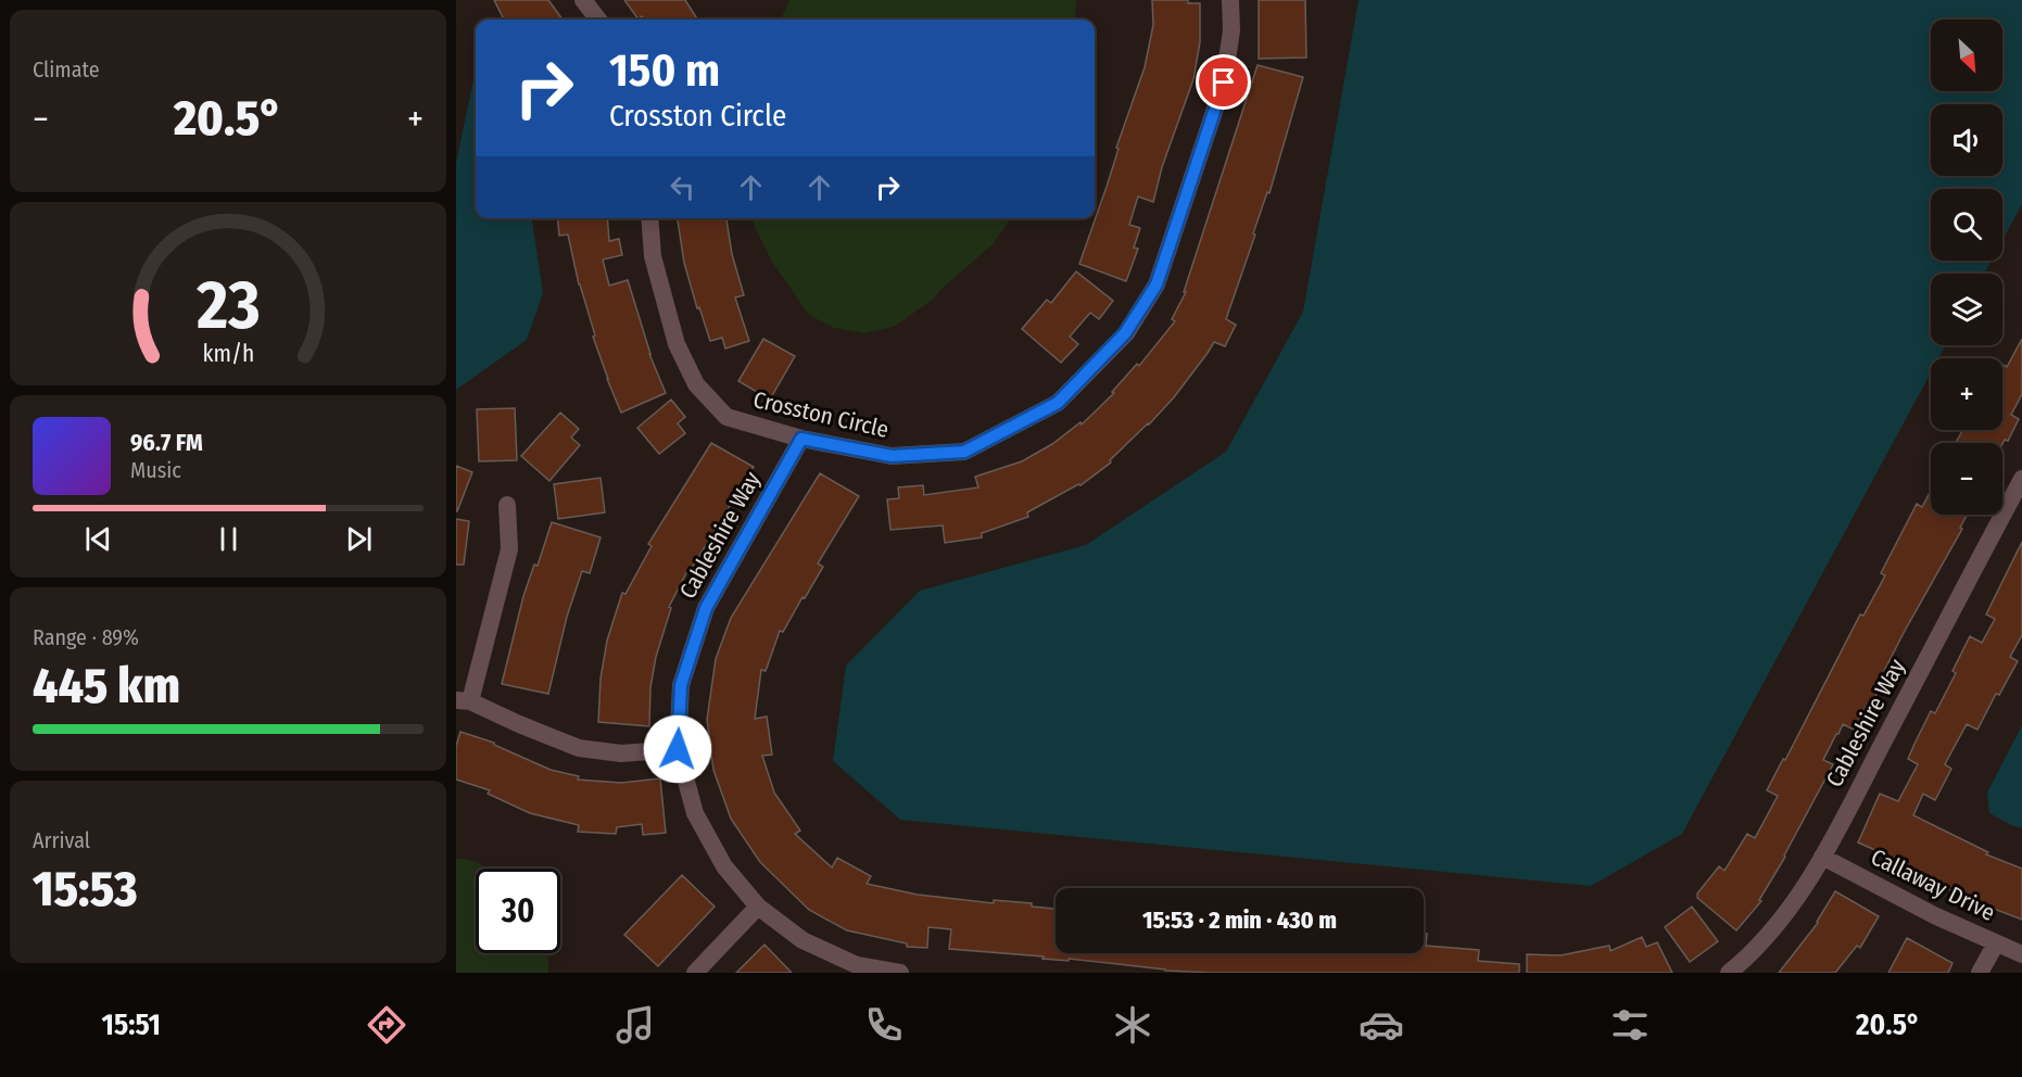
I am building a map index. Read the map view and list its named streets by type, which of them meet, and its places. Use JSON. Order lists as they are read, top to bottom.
{
  "streets": {
    "street": ["Crosston Circle", "Cableshire Way", "Callaway Drive"]
  },
  "crossings": [
    ["Crosston Circle", "Cableshire Way"],
    ["Cableshire Way", "Callaway Drive"]
  ],
  "north": "bottom right",
  "page": {
    "tile": [
      "Climate",
      ["Range · 89%", "445 km"],
      ["Arrival", "15:53"]
    ],
    "map_buttons": ["+", "−"],
    "turn": ["150 m", "Crosston Circle"],
    "heat": ["−", "20.5°", "+"],
    "song": ["96.7 FM", "Music"],
    "limit": "30",
    "trip": "15:53 · 2 min · 430 m",
    "tabs": ["15:51", "20.5°"],
    "gauge": ["23", "km/h"]
  }
}
